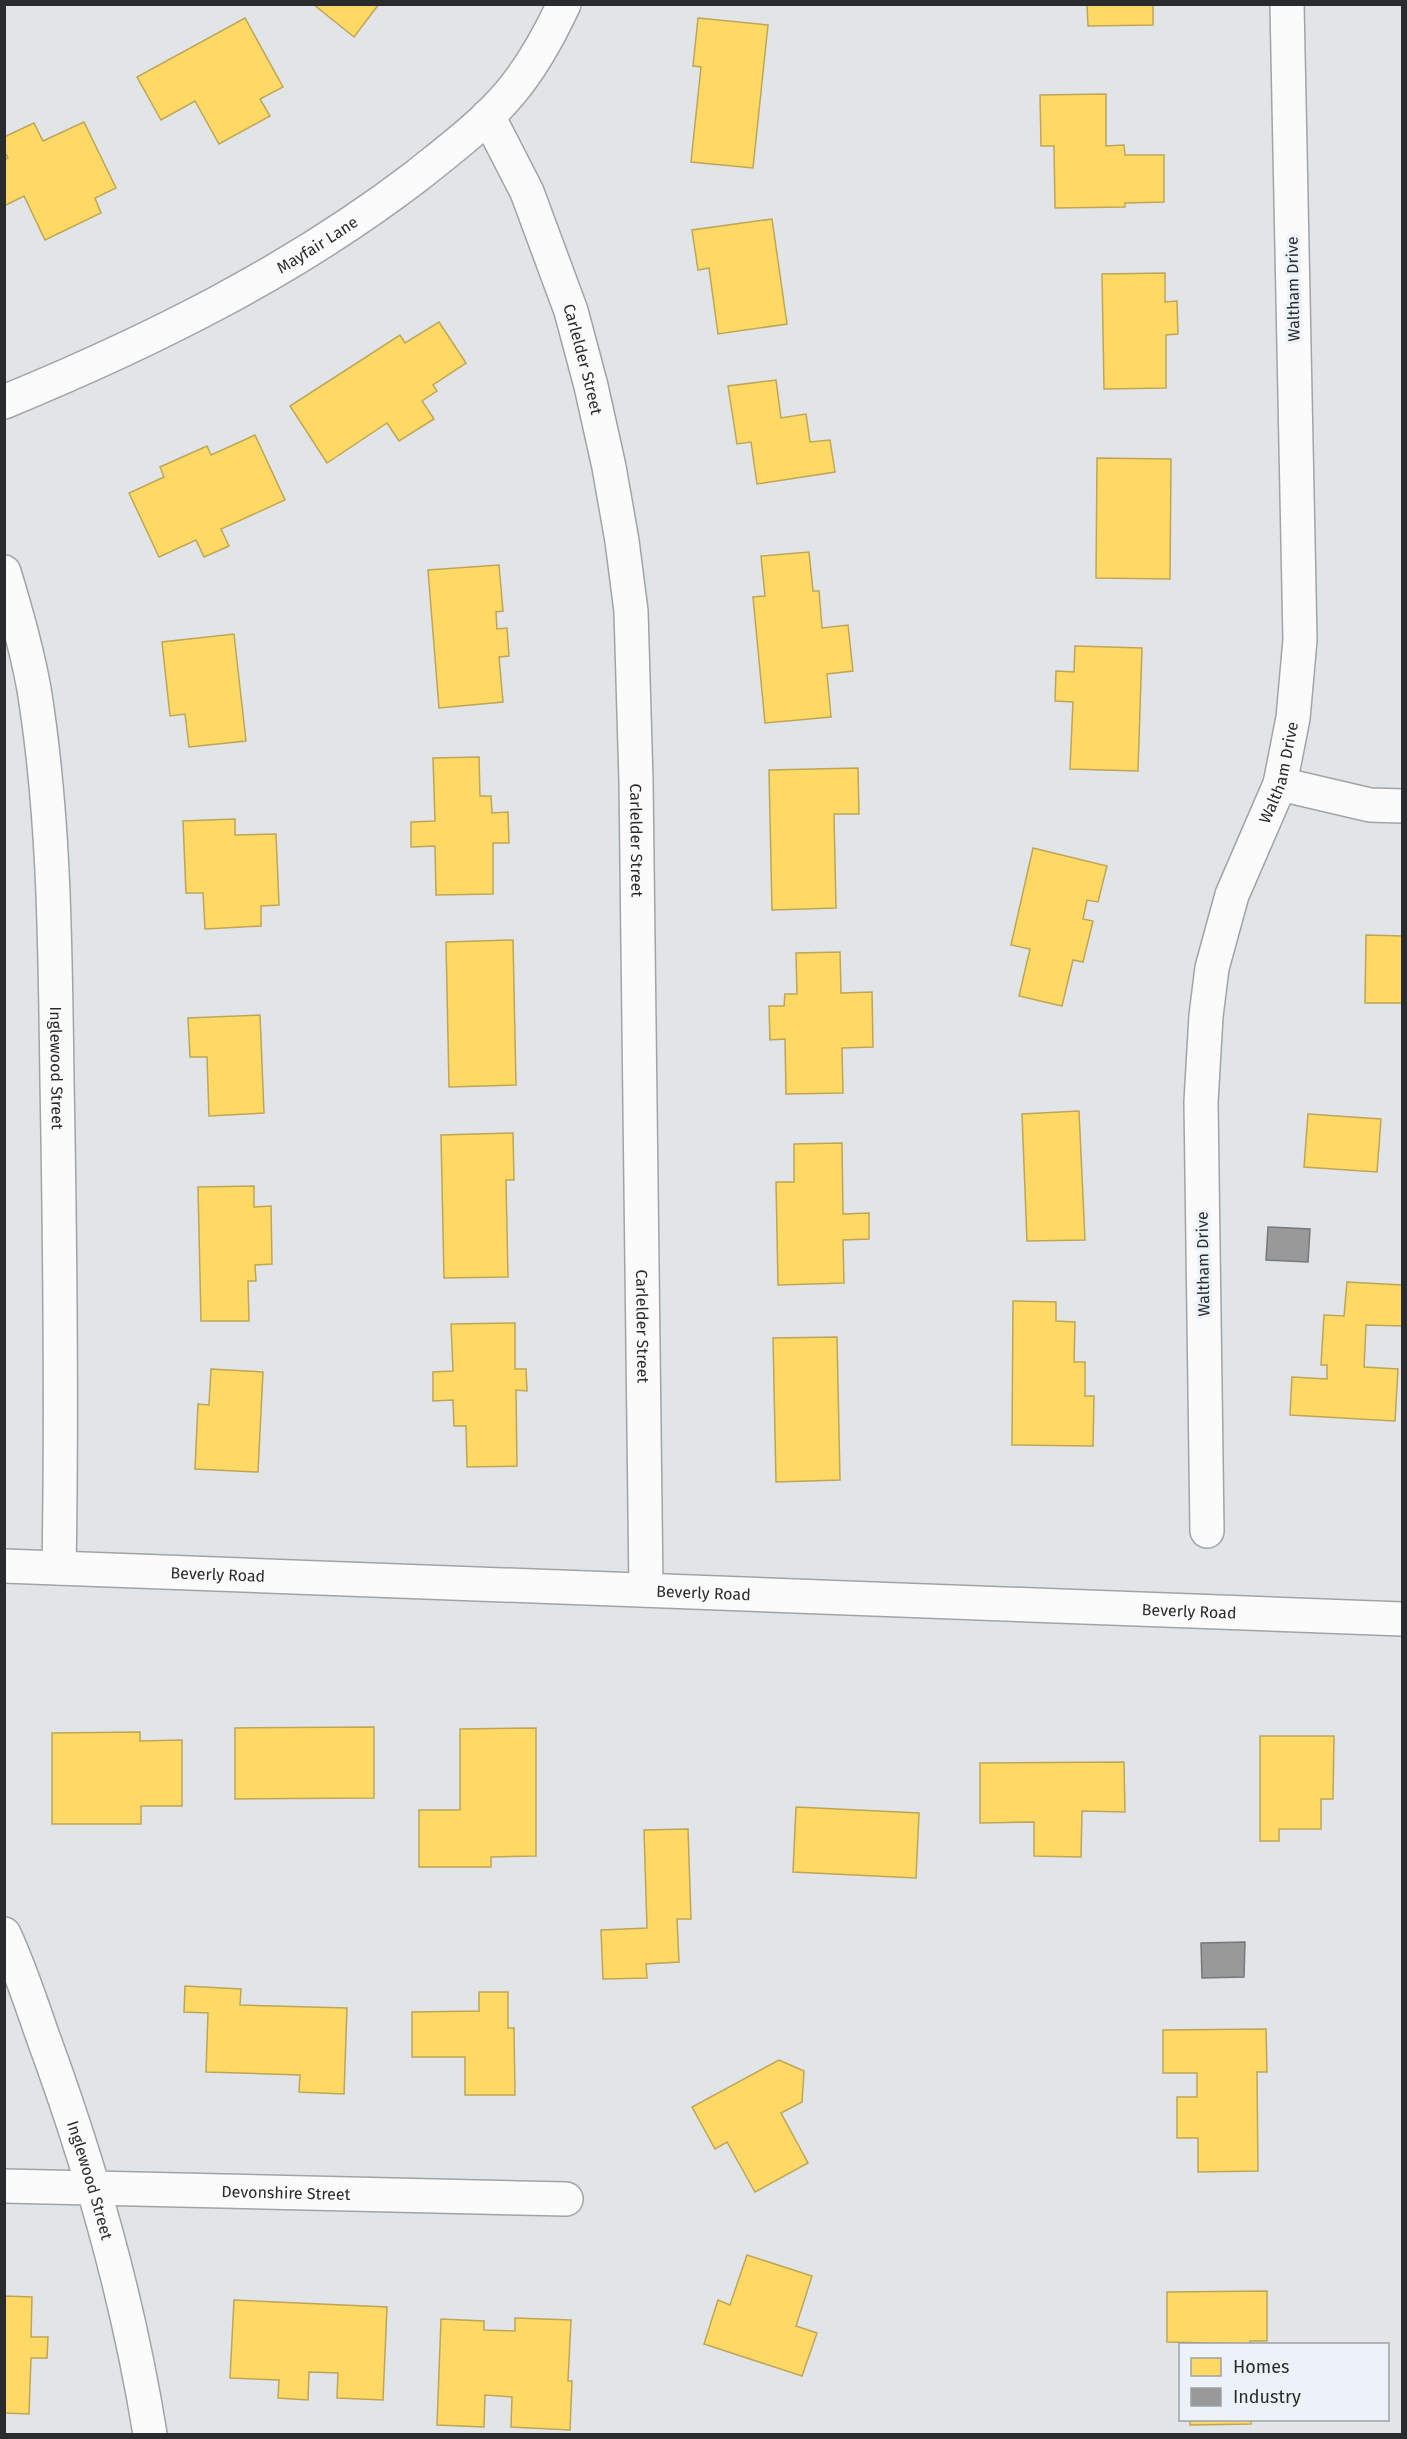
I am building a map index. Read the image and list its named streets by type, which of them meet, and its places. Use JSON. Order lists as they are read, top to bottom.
{
  "streets": {
    "street": [
      "Mayfair Lane",
      "Waltham Drive",
      "Carlelder Street",
      "Inglewood Street",
      "Beverly Road",
      "Devonshire Street"
    ]
  },
  "crossings": [
    ["Mayfair Lane", "Carlelder Street"],
    ["Carlelder Street", "Beverly Road"],
    ["Inglewood Street", "Beverly Road"],
    ["Inglewood Street", "Devonshire Street"]
  ],
  "legend": ["Homes", "Industry"]
}
